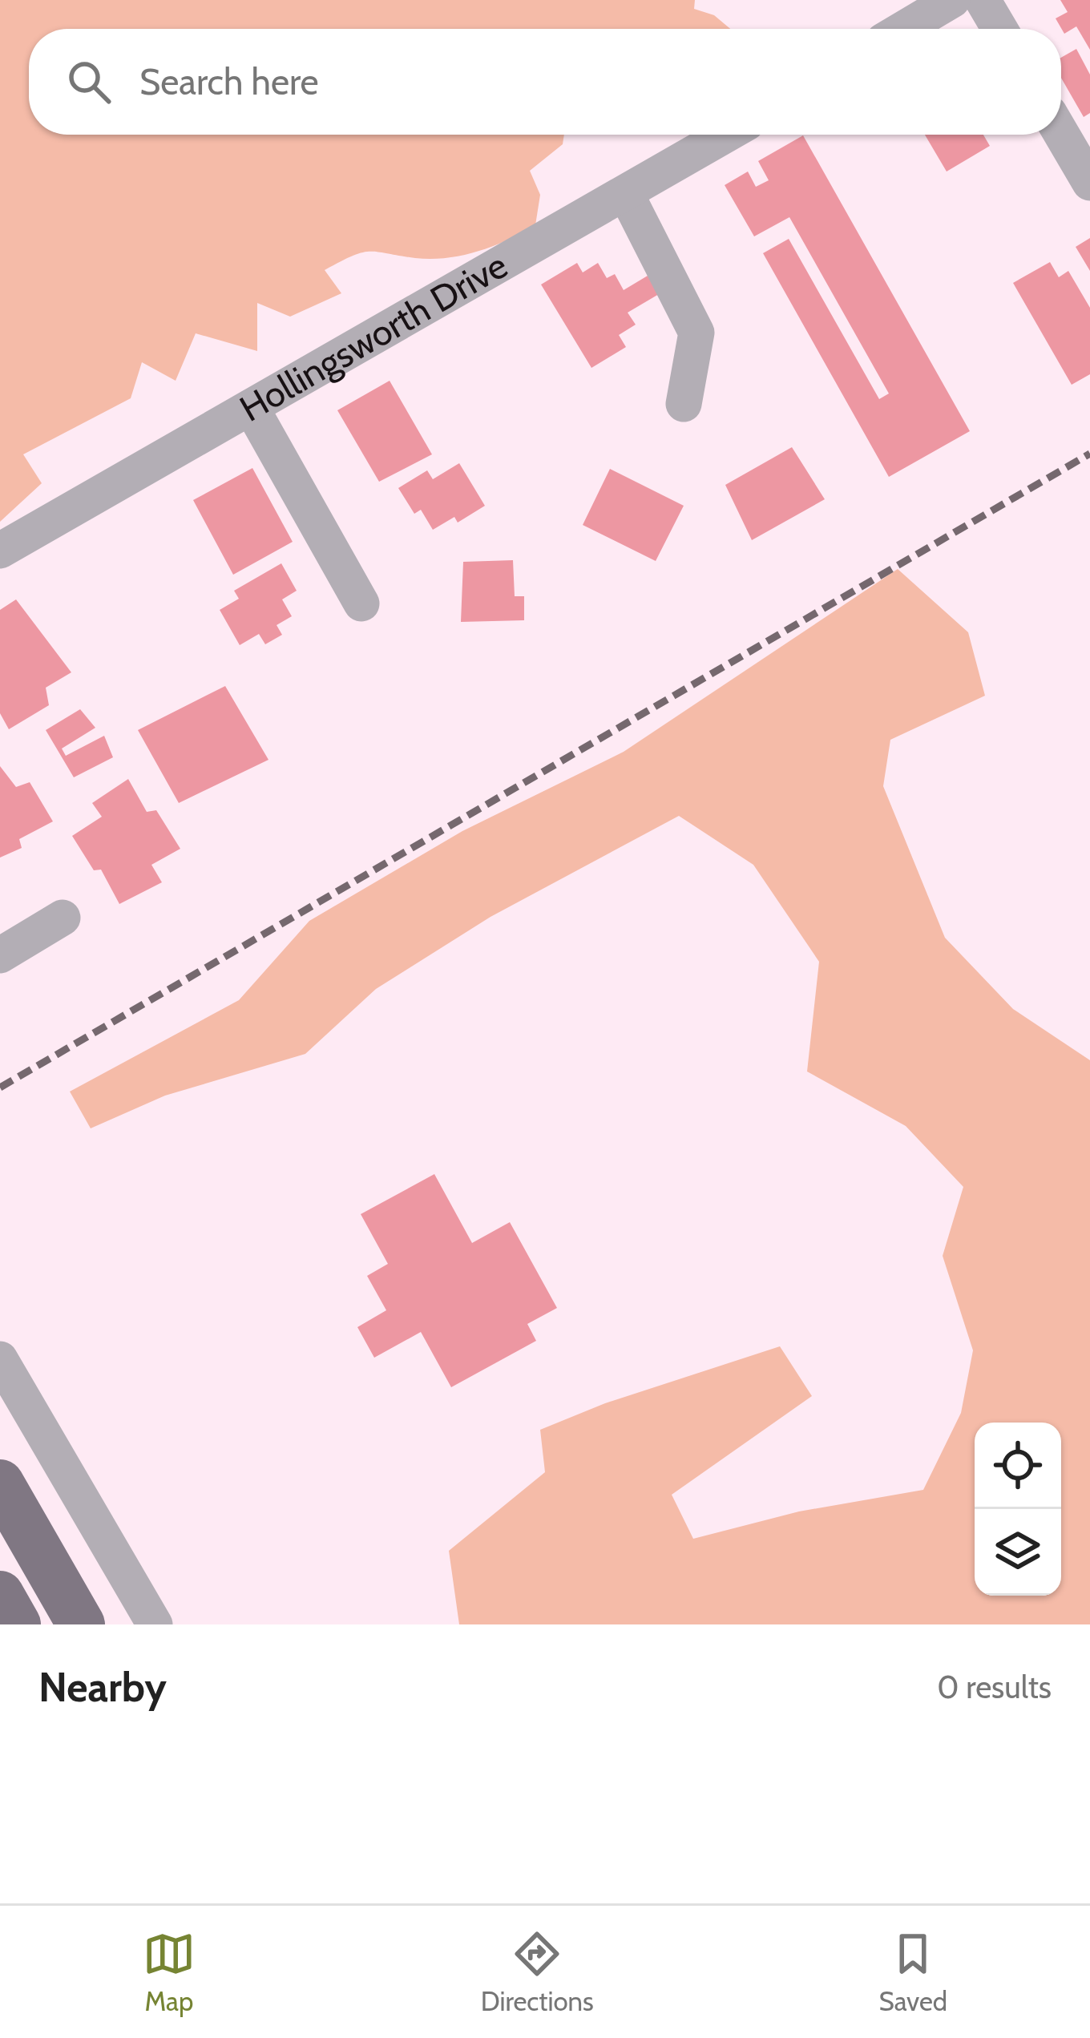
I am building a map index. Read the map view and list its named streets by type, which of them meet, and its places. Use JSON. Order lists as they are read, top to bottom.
{
  "streets": {
    "street": ["Hollingsworth Drive"]
  },
  "page": {
    "search": "Search here",
    "heading": ["Nearby", "0 results"],
    "nav": ["Map", "Directions", "Saved"]
  }
}
